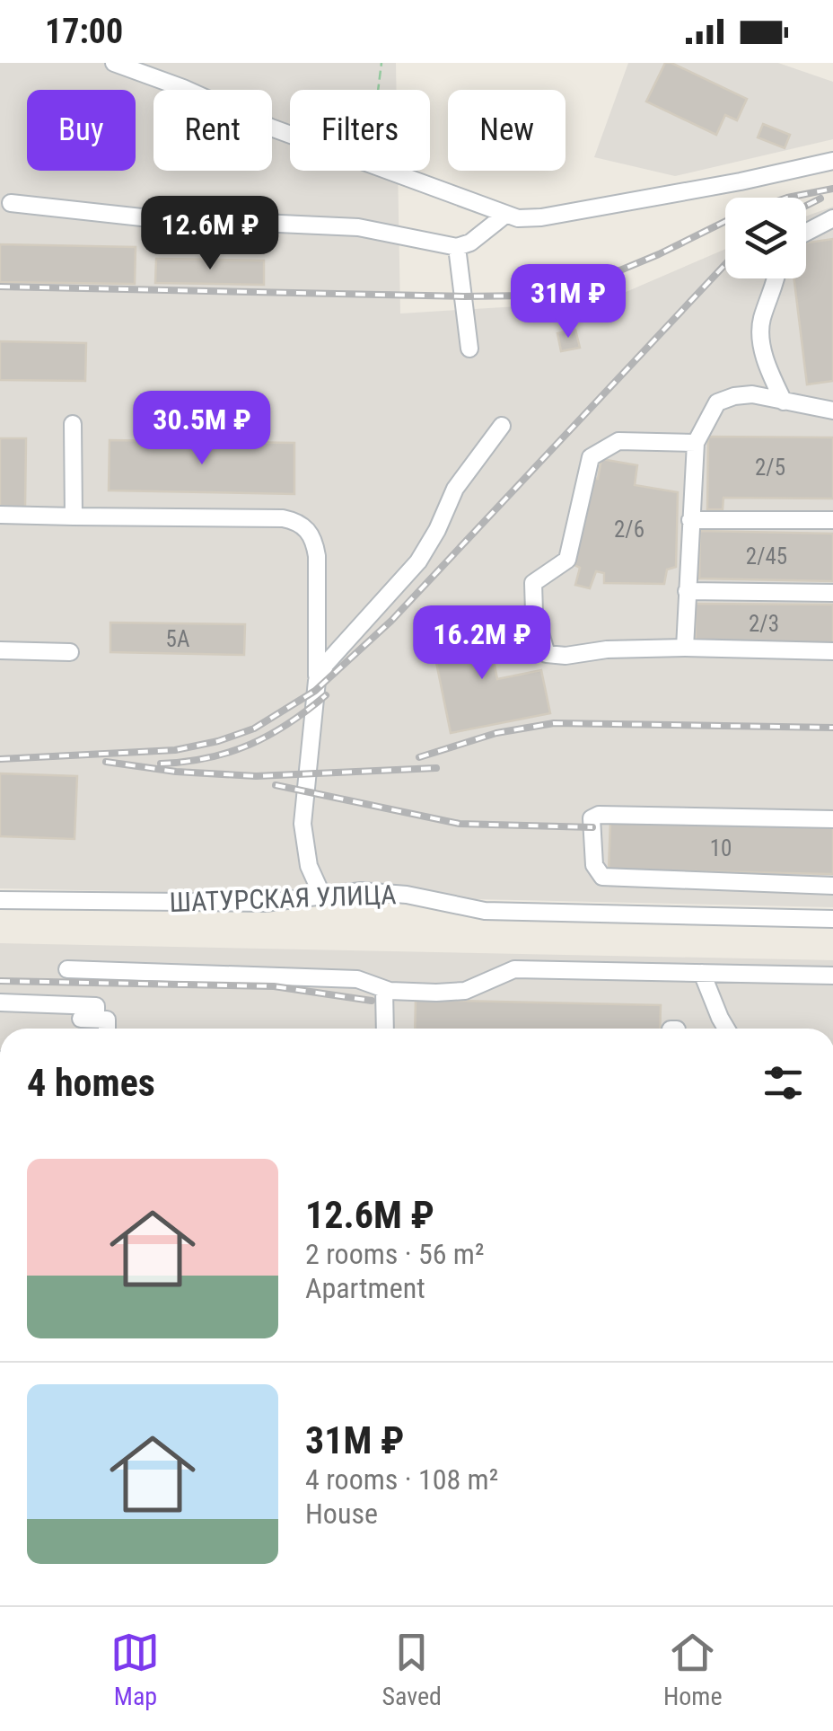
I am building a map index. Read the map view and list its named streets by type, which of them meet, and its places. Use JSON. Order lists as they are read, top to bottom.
{
  "streets": {
    "street": ["ШАТУРСКАЯ УЛИЦА"]
  },
  "house_numbers": [
    "2/5",
    "2/6",
    "2/45",
    "2/3",
    "5А",
    "10"
  ],
  "page": {
    "status": "17:00",
    "chip": [
      "Buy",
      "Rent",
      "Filters",
      "New"
    ],
    "price": [
      "12.6M ₽",
      "31M ₽",
      "30.5M ₽",
      "16.2M ₽"
    ],
    "heading": "4 homes",
    "list": [
      {
        "name": "12.6M ₽",
        "note": "2 rooms · 56 m² · Apartment"
      },
      {
        "name": "31M ₽",
        "note": "4 rooms · 108 m² · House"
      }
    ],
    "tabs": ["Map", "Saved", "Home"]
  }
}
